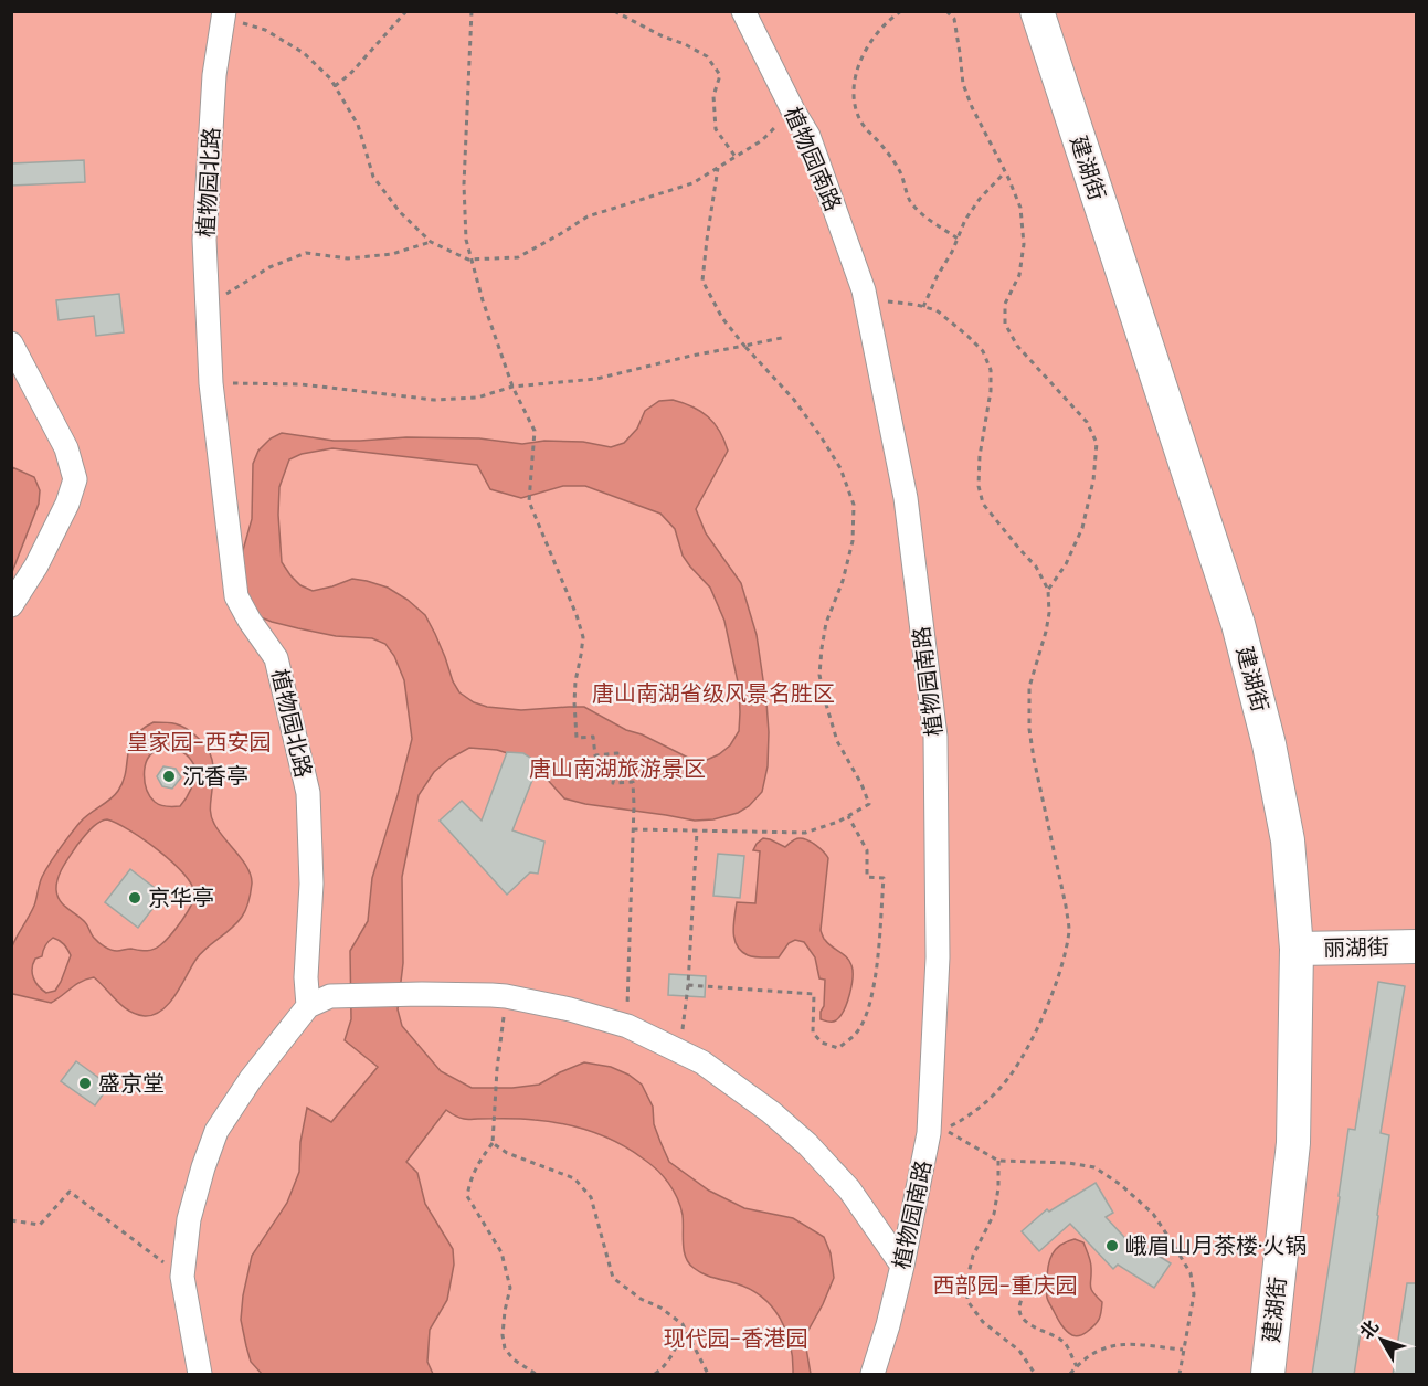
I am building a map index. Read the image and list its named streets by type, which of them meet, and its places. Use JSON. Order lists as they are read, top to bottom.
{
  "streets": {
    "street": [
      "植物园南路",
      "建湖街",
      "植物园北路",
      "丽湖街"
    ]
  },
  "crossings": [
    ["建湖街", "丽湖街"]
  ],
  "parks": [
    "唐山南湖省级风景名胜区",
    "皇家园-西安园",
    "唐山南湖旅游景区",
    "西部园-重庆园",
    "现代园-香港园"
  ],
  "places": [
    "沉香亭",
    "京华亭",
    "盛京堂",
    "峨眉山月茶楼·火锅"
  ],
  "north": "top left"
}
